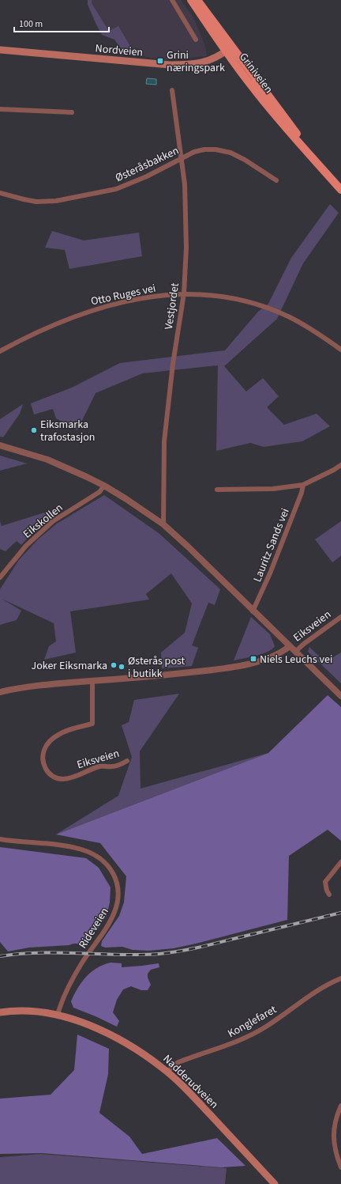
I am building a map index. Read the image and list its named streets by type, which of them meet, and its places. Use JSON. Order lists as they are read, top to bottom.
{
  "streets": {
    "main road": ["Nordveien", "Griniveien", "Nadderudveien"],
    "street": [
      "Østeråsbakken",
      "Otto Ruges vei",
      "Vestjordet",
      "Eikskollen",
      "Lauritz Sands vei",
      "Eiksveien",
      "Rideveien",
      "Konglefaret"
    ]
  },
  "crossings": [
    ["Nordveien", "Griniveien"],
    ["Østeråsbakken", "Vestjordet"],
    ["Otto Ruges vei", "Vestjordet"],
    ["Rideveien", "Nadderudveien"],
    ["Konglefaret", "Nadderudveien"]
  ],
  "places": {
    "transit": ["Grini næringspark", "Niels Leuchs vei"],
    "other": ["Eiksmarka trafostasjon", "Joker Eiksmarka", "Østerås post i butikk"]
  },
  "scale_bar": "100 m"
}
